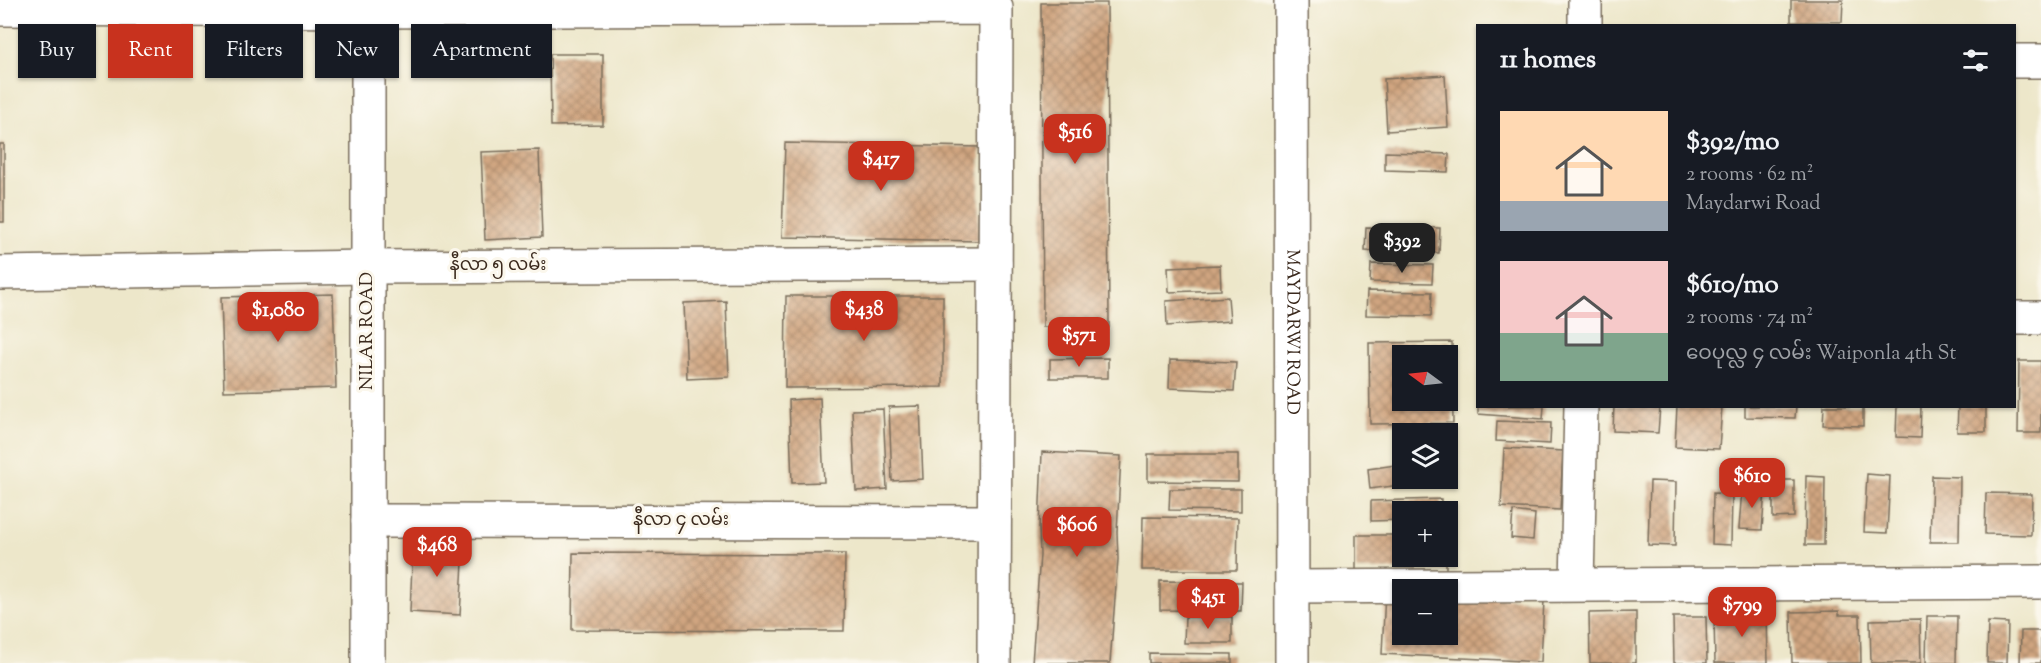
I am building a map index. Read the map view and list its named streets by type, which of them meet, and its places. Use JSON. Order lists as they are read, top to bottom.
{
  "streets": {
    "street": [
      "နီလာ ၅ လမ်း",
      "NILAR ROAD",
      "MAYDARWI ROAD",
      "နီလာ ၄ လမ်း"
    ]
  },
  "crossings": [
    ["နီလာ ၅ လမ်း", "NILAR ROAD"],
    ["NILAR ROAD", "နီလာ ၄ လမ်း"]
  ],
  "north": "left",
  "page": {
    "chip": [
      "Buy",
      "Rent",
      "Filters",
      "New",
      "Apartment"
    ],
    "heading": "11 homes",
    "list": [
      {
        "name": "$392/mo",
        "note": "2 rooms · 62 m² · Maydarwi Road"
      },
      {
        "name": "$610/mo",
        "note": "2 rooms · 74 m² · ဝေပုလ္လ ၄ လမ်း Waiponla 4th St"
      }
    ],
    "price": [
      "$516",
      "$417",
      "$392",
      "$438",
      "$1,080",
      "$571",
      "$610",
      "$606",
      "$468",
      "$451",
      "$799"
    ],
    "map_buttons": ["+", "−"]
  }
}
